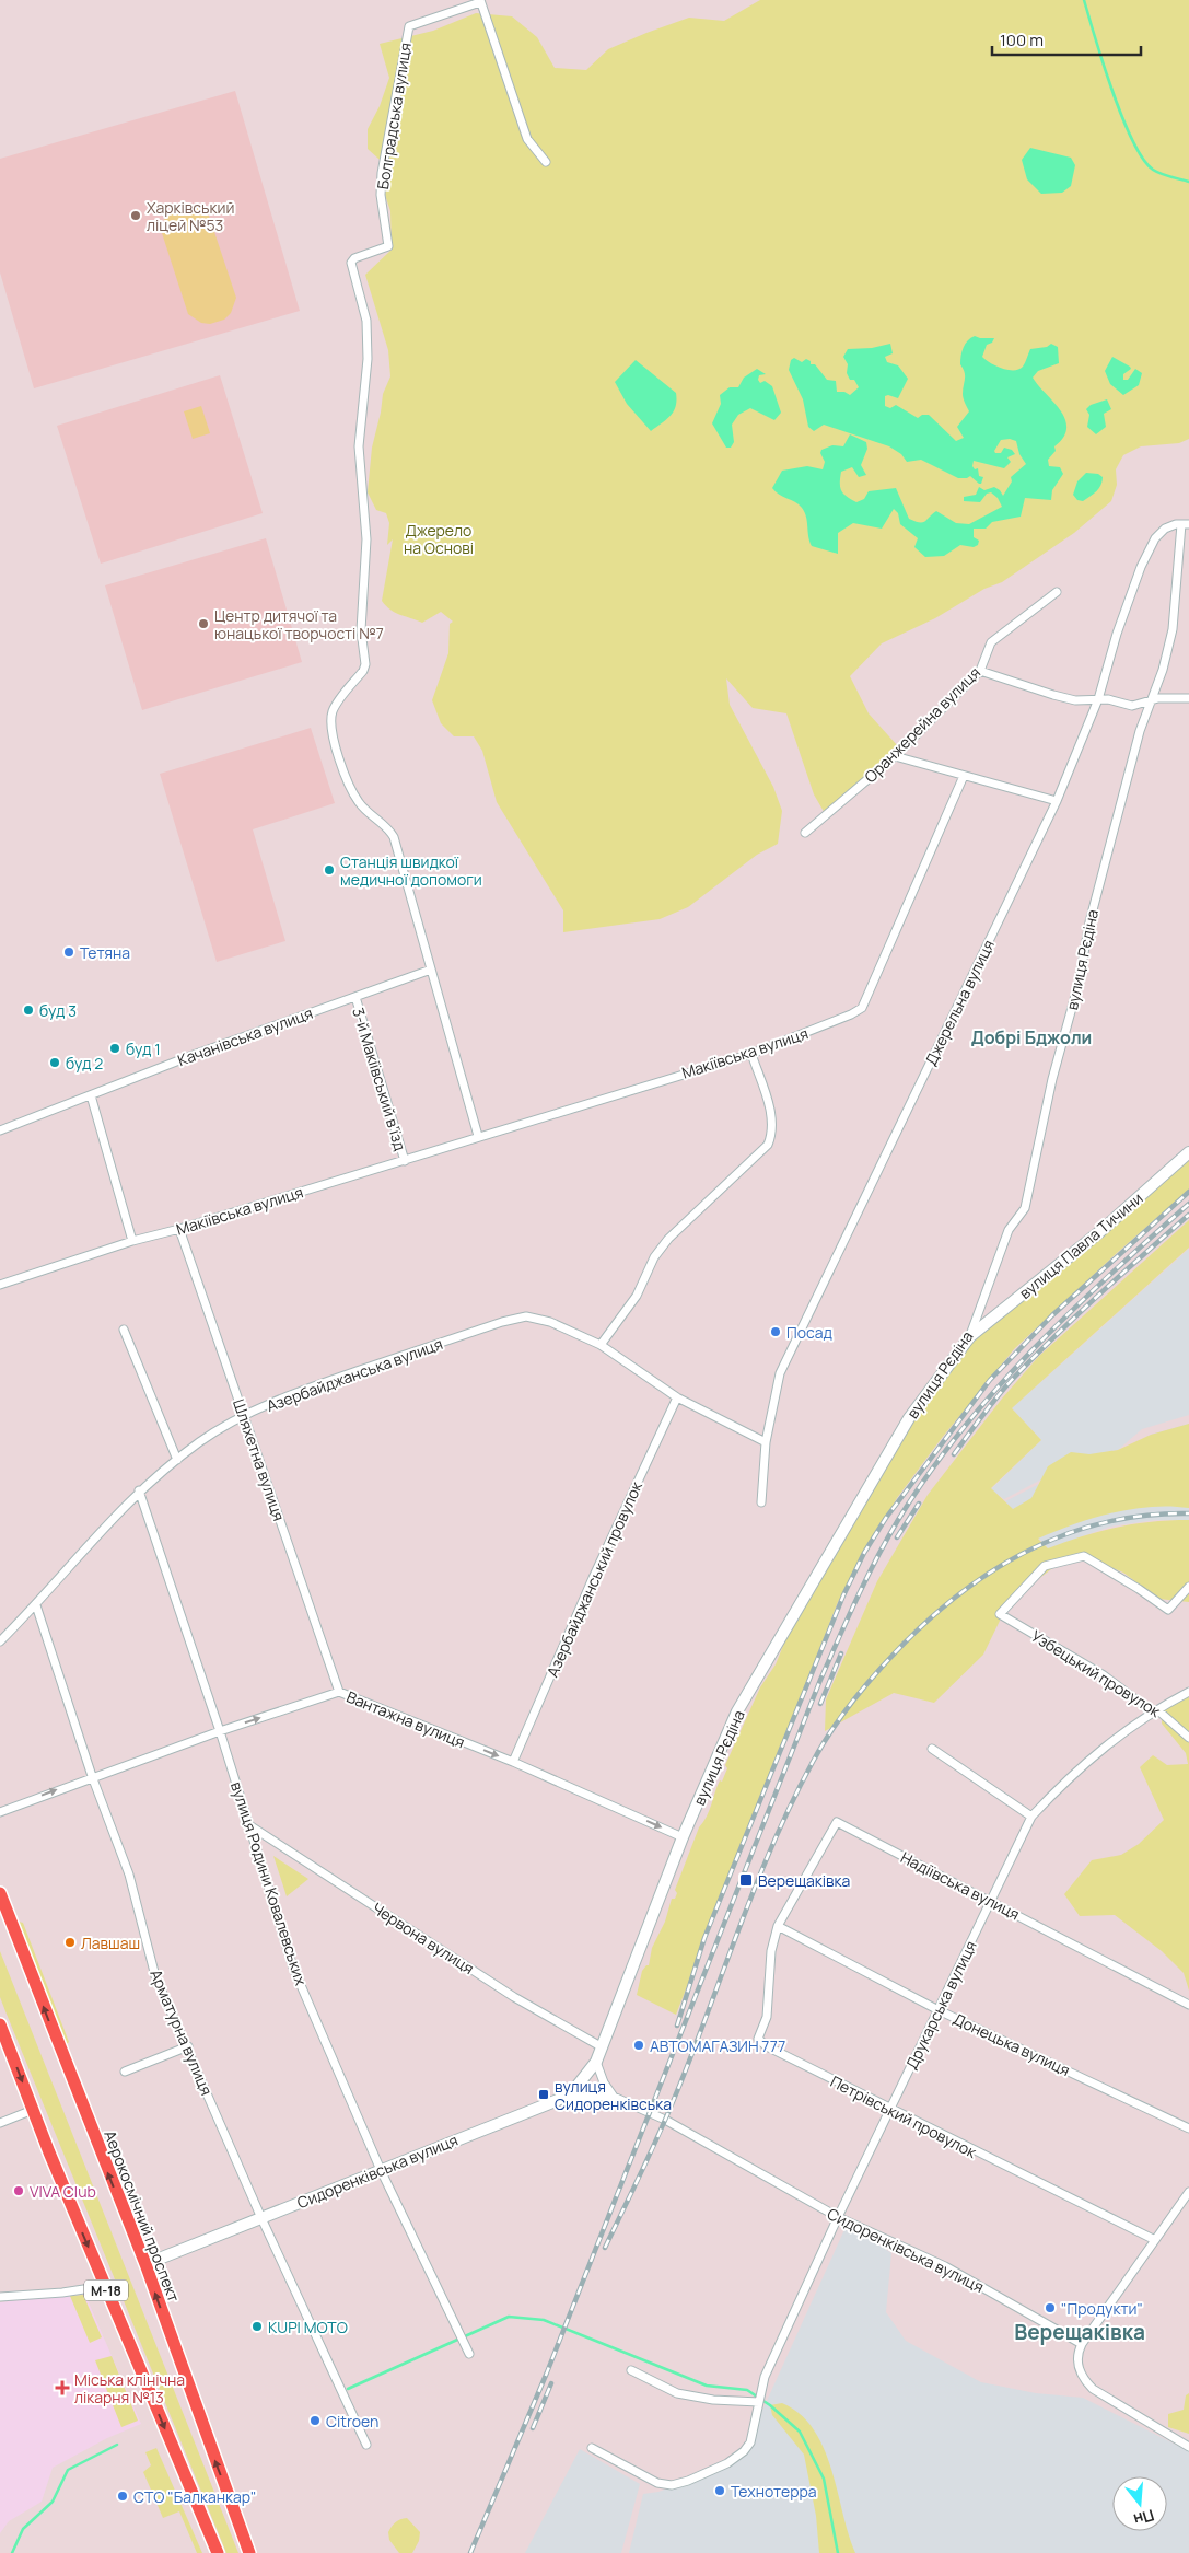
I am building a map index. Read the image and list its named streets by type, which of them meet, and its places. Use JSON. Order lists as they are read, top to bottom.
{
  "streets": {
    "main road": [
      "вулиця Рєдіна",
      "вулиця Павла Тичини",
      "Сидоренківська вулиця",
      "Аерокосмічний проспект",
      "М-18"
    ],
    "street": [
      "Болградська вулиця",
      "Оранжерейна вулиця",
      "Джерельна вулиця",
      "Качанівська вулиця",
      "Макіївська вулиця",
      "3-й Макіївський в’їзд",
      "Азербайджанська вулиця",
      "Шляхетна вулиця",
      "Азербайджанський провулок",
      "Узбецький провулок",
      "Вантажна вулиця",
      "вулиця Родини Ковалевських",
      "Надіївська вулиця",
      "Червона вулиця",
      "Друкарська вулиця",
      "Арматурна вулиця",
      "Донецька вулиця",
      "Петрівський провулок"
    ]
  },
  "crossings": [
    ["Болградська вулиця", "Качанівська вулиця"],
    ["вулиця Рєдіна", "Джерельна вулиця"],
    ["вулиця Рєдіна", "вулиця Павла Тичини"],
    ["вулиця Рєдіна", "Вантажна вулиця"],
    ["вулиця Рєдіна", "Червона вулиця"],
    ["вулиця Рєдіна", "Сидоренківська вулиця"],
    ["Джерельна вулиця", "Азербайджанська вулиця"],
    ["Качанівська вулиця", "3-й Макіївський в’їзд"],
    ["Макіївська вулиця", "3-й Макіївський в’їзд"],
    ["Макіївська вулиця", "Шляхетна вулиця"],
    ["Азербайджанська вулиця", "Шляхетна вулиця"],
    ["Азербайджанська вулиця", "Азербайджанський провулок"],
    ["Азербайджанська вулиця", "вулиця Родини Ковалевських"],
    ["Азербайджанська вулиця", "Арматурна вулиця"],
    ["Шляхетна вулиця", "Вантажна вулиця"],
    ["Азербайджанський провулок", "Вантажна вулиця"],
    ["Узбецький провулок", "Друкарська вулиця"],
    ["Вантажна вулиця", "вулиця Родини Ковалевських"],
    ["Вантажна вулиця", "Арматурна вулиця"],
    ["вулиця Родини Ковалевських", "Червона вулиця"],
    ["вулиця Родини Ковалевських", "Сидоренківська вулиця"],
    ["Надіївська вулиця", "Друкарська вулиця"],
    ["Надіївська вулиця", "Донецька вулиця"],
    ["Надіївська вулиця", "Петрівський провулок"],
    ["Друкарська вулиця", "Донецька вулиця"],
    ["Друкарська вулиця", "Петрівський провулок"],
    ["Друкарська вулиця", "Сидоренківська вулиця"],
    ["Арматурна вулиця", "Сидоренківська вулиця"],
    ["Донецька вулиця", "Петрівський провулок"],
    ["Сидоренківська вулиця", "Аерокосмічний проспект"]
  ],
  "one_way": ["Вантажна вулиця"],
  "districts": ["Добрі Бджоли", "Верещаківка"],
  "parks": ["Джерело на Основі"],
  "places": {
    "other": [
      "Харківський ліцей №53",
      "Центр дитячої та юнацької творчості №7",
      "Станція швидкої медичної допомоги",
      "Тетяна",
      "буд 3",
      "буд 1",
      "буд 2",
      "Посад",
      "Лавшаш",
      "АВТОМАГАЗИН 777",
      "VIVA Club",
      "\"Продукти\"",
      "KUPI MOTO",
      "Citroen",
      "Технотерра",
      "СТО \"Балканкар\""
    ],
    "transit": ["Верещаківка", "вулиця Сидоренківська"],
    "health": ["Міська клінічна лікарня №13"]
  },
  "scale_bar": "100 m",
  "north": "bottom"
}
